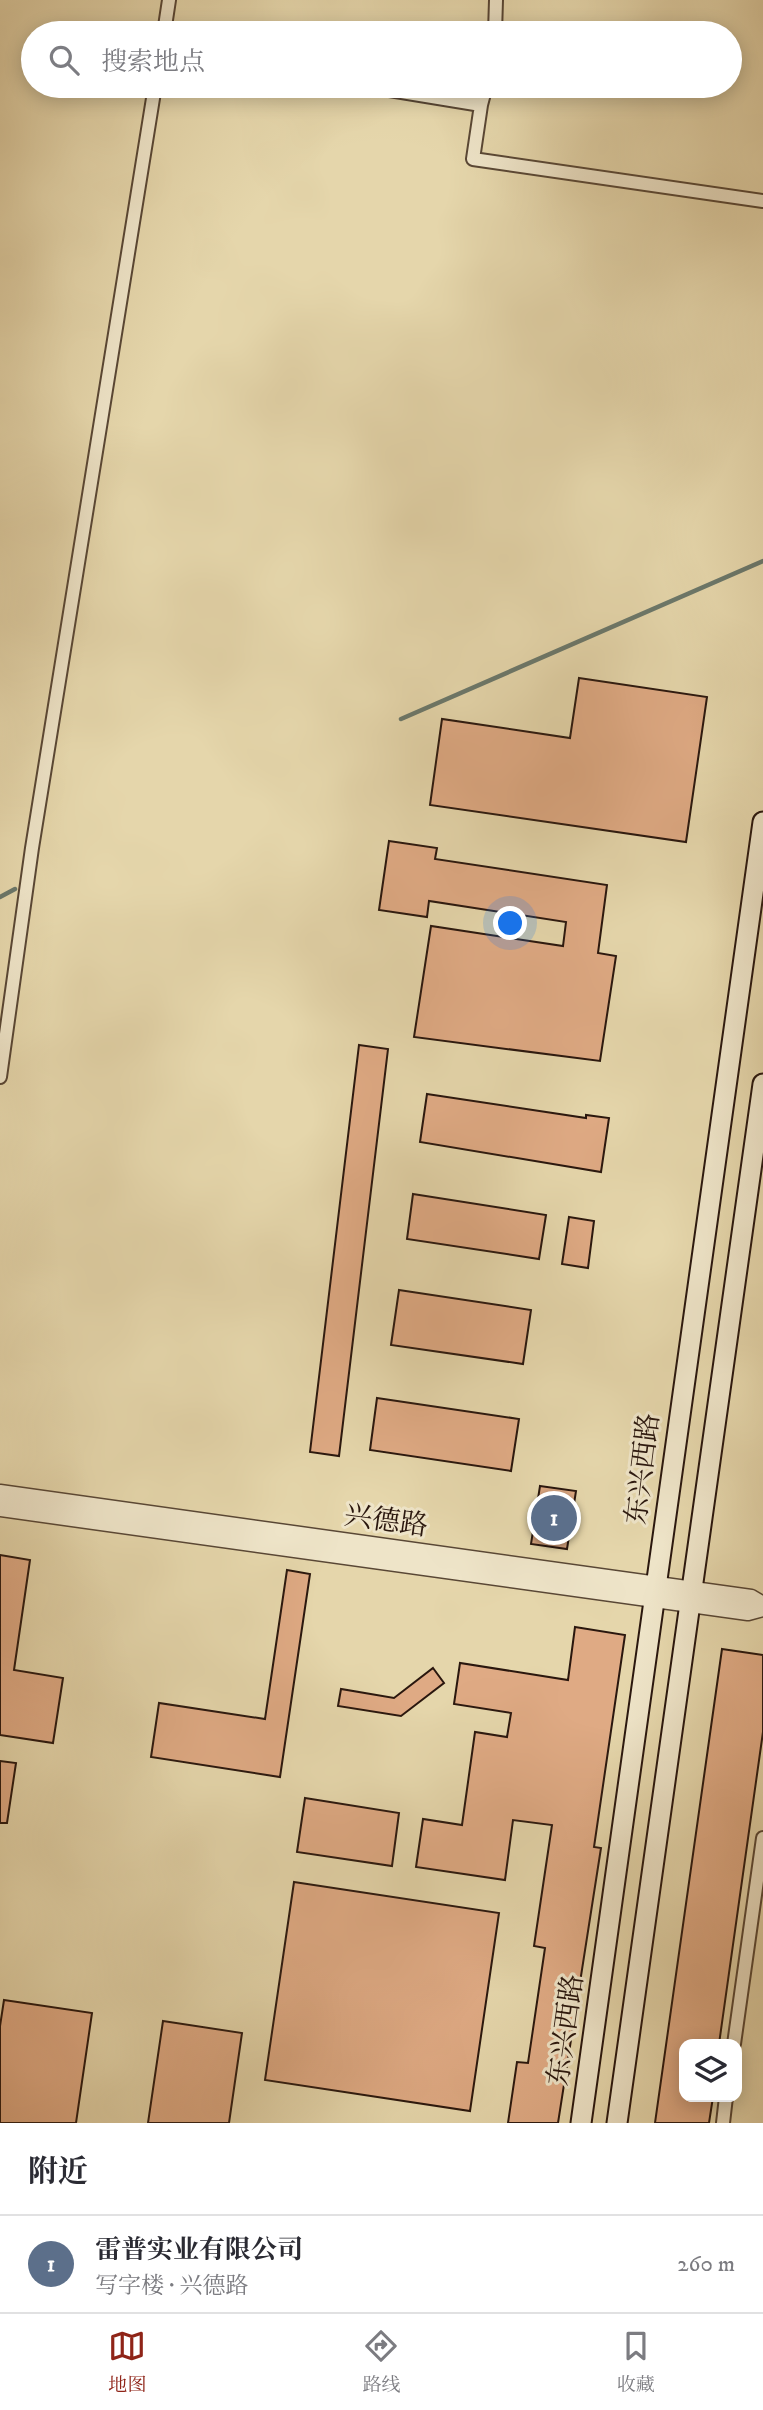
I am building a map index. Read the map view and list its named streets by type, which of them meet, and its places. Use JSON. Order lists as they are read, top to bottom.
{
  "streets": {
    "main road": ["东兴西路"],
    "street": ["兴德路"]
  },
  "crossings": [
    ["东兴西路", "兴德路"]
  ],
  "page": {
    "search": "搜索地点",
    "pins": "1",
    "heading": "附近",
    "list": [
      {
        "mark": "1",
        "name": "雷普实业有限公司",
        "note": "写字楼 · 兴德路",
        "value": "260 m"
      }
    ],
    "nav": ["地图", "路线", "收藏"]
  }
}
